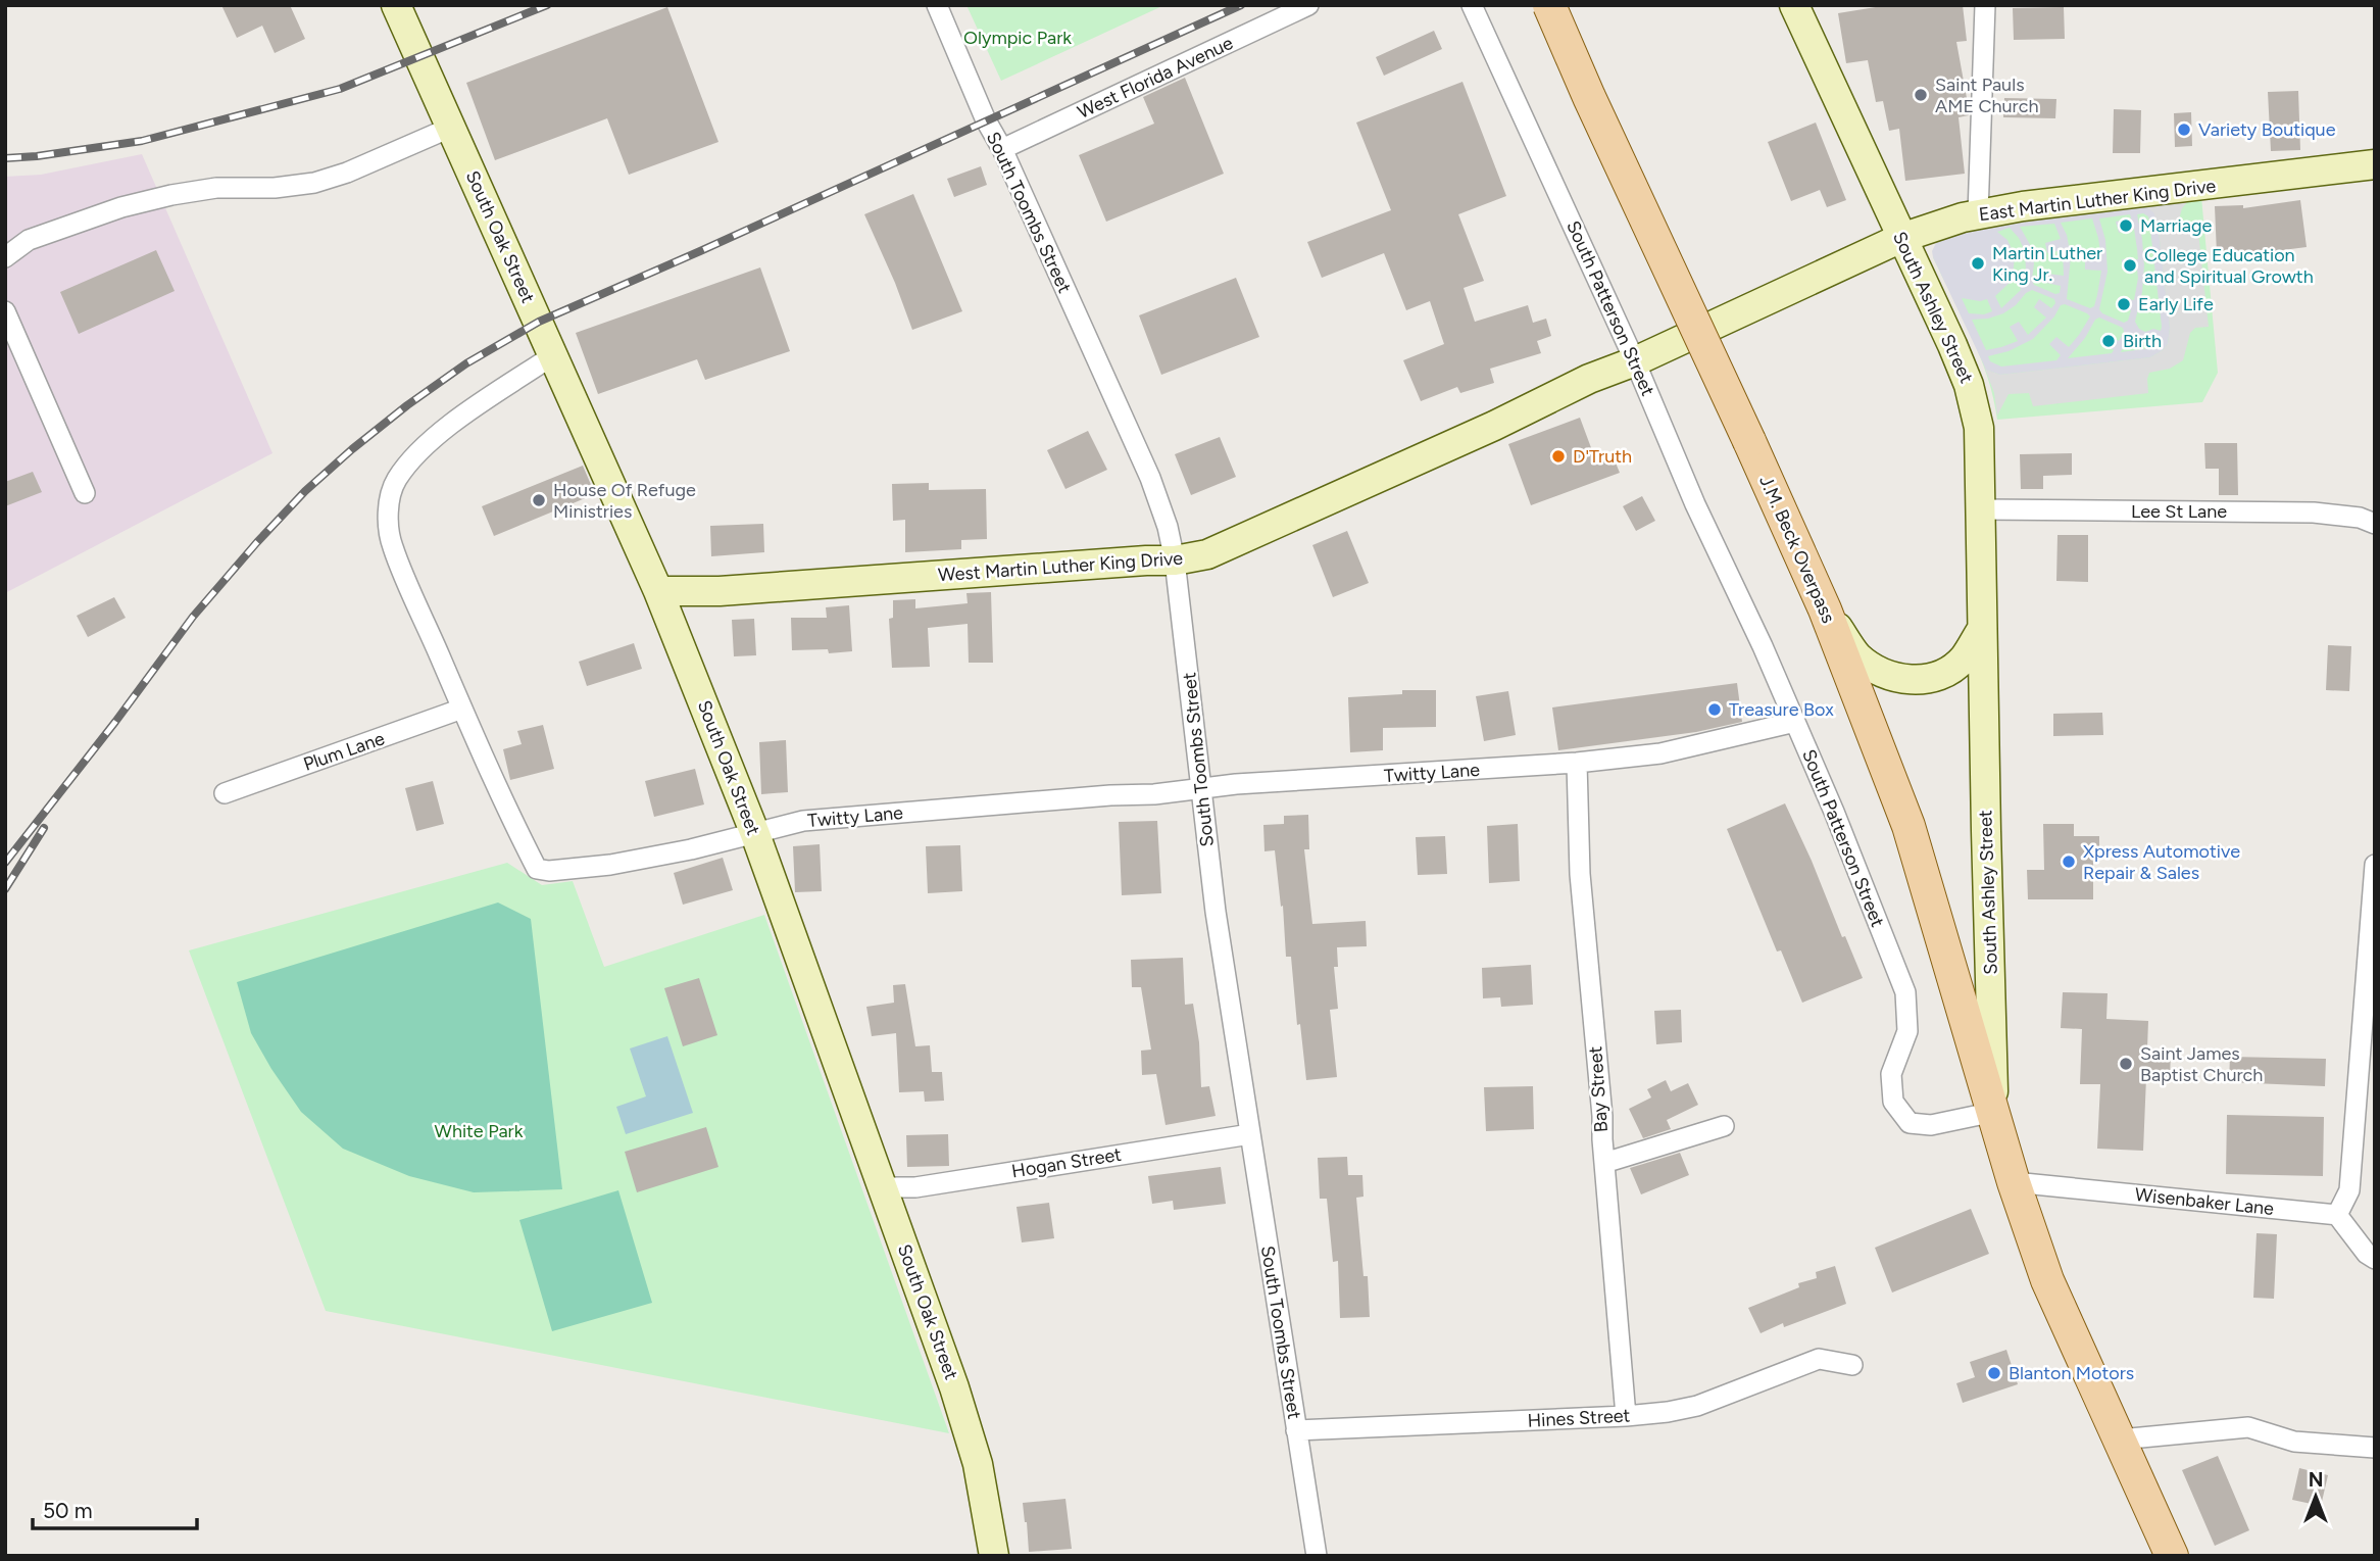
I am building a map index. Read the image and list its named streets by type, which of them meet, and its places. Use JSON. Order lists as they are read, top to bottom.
{
  "streets": {
    "main road": ["J.M. Beck Overpass"],
    "street": [
      "West Florida Avenue",
      "East Martin Luther King Drive",
      "South Toombs Street",
      "South Oak Street",
      "South Ashley Street",
      "South Patterson Street",
      "Lee St Lane",
      "West Martin Luther King Drive",
      "Plum Lane",
      "Twitty Lane",
      "Bay Street",
      "Hogan Street",
      "Wisenbaker Lane",
      "Hines Street"
    ]
  },
  "crossings": [
    ["West Florida Avenue", "South Toombs Street"],
    ["East Martin Luther King Drive", "South Ashley Street"],
    ["East Martin Luther King Drive", "South Patterson Street"],
    ["East Martin Luther King Drive", "West Martin Luther King Drive"],
    ["South Toombs Street", "West Martin Luther King Drive"],
    ["South Toombs Street", "Twitty Lane"],
    ["South Toombs Street", "Hogan Street"],
    ["South Toombs Street", "Hines Street"],
    ["South Oak Street", "West Martin Luther King Drive"],
    ["South Oak Street", "Twitty Lane"],
    ["South Oak Street", "Hogan Street"],
    ["South Ashley Street", "South Patterson Street"],
    ["South Ashley Street", "Lee St Lane"],
    ["South Ashley Street", "J.M. Beck Overpass"],
    ["South Patterson Street", "J.M. Beck Overpass"],
    ["South Patterson Street", "West Martin Luther King Drive"],
    ["South Patterson Street", "Twitty Lane"],
    ["Plum Lane", "Twitty Lane"],
    ["Twitty Lane", "Bay Street"],
    ["Bay Street", "Hines Street"]
  ],
  "parks": ["Olympic Park", "White Park"],
  "places": [
    "Saint Pauls AME Church",
    "Variety Boutique",
    "Marriage",
    "Martin Luther King Jr.",
    "College Education and Spiritual Growth",
    "Early Life",
    "Birth",
    "D'Truth",
    "House Of Refuge Ministries",
    "Treasure Box",
    "Xpress Automotive Repair & Sales",
    "Saint James Baptist Church",
    "Blanton Motors"
  ],
  "scale_bar": "50 m",
  "north": "top"
}
